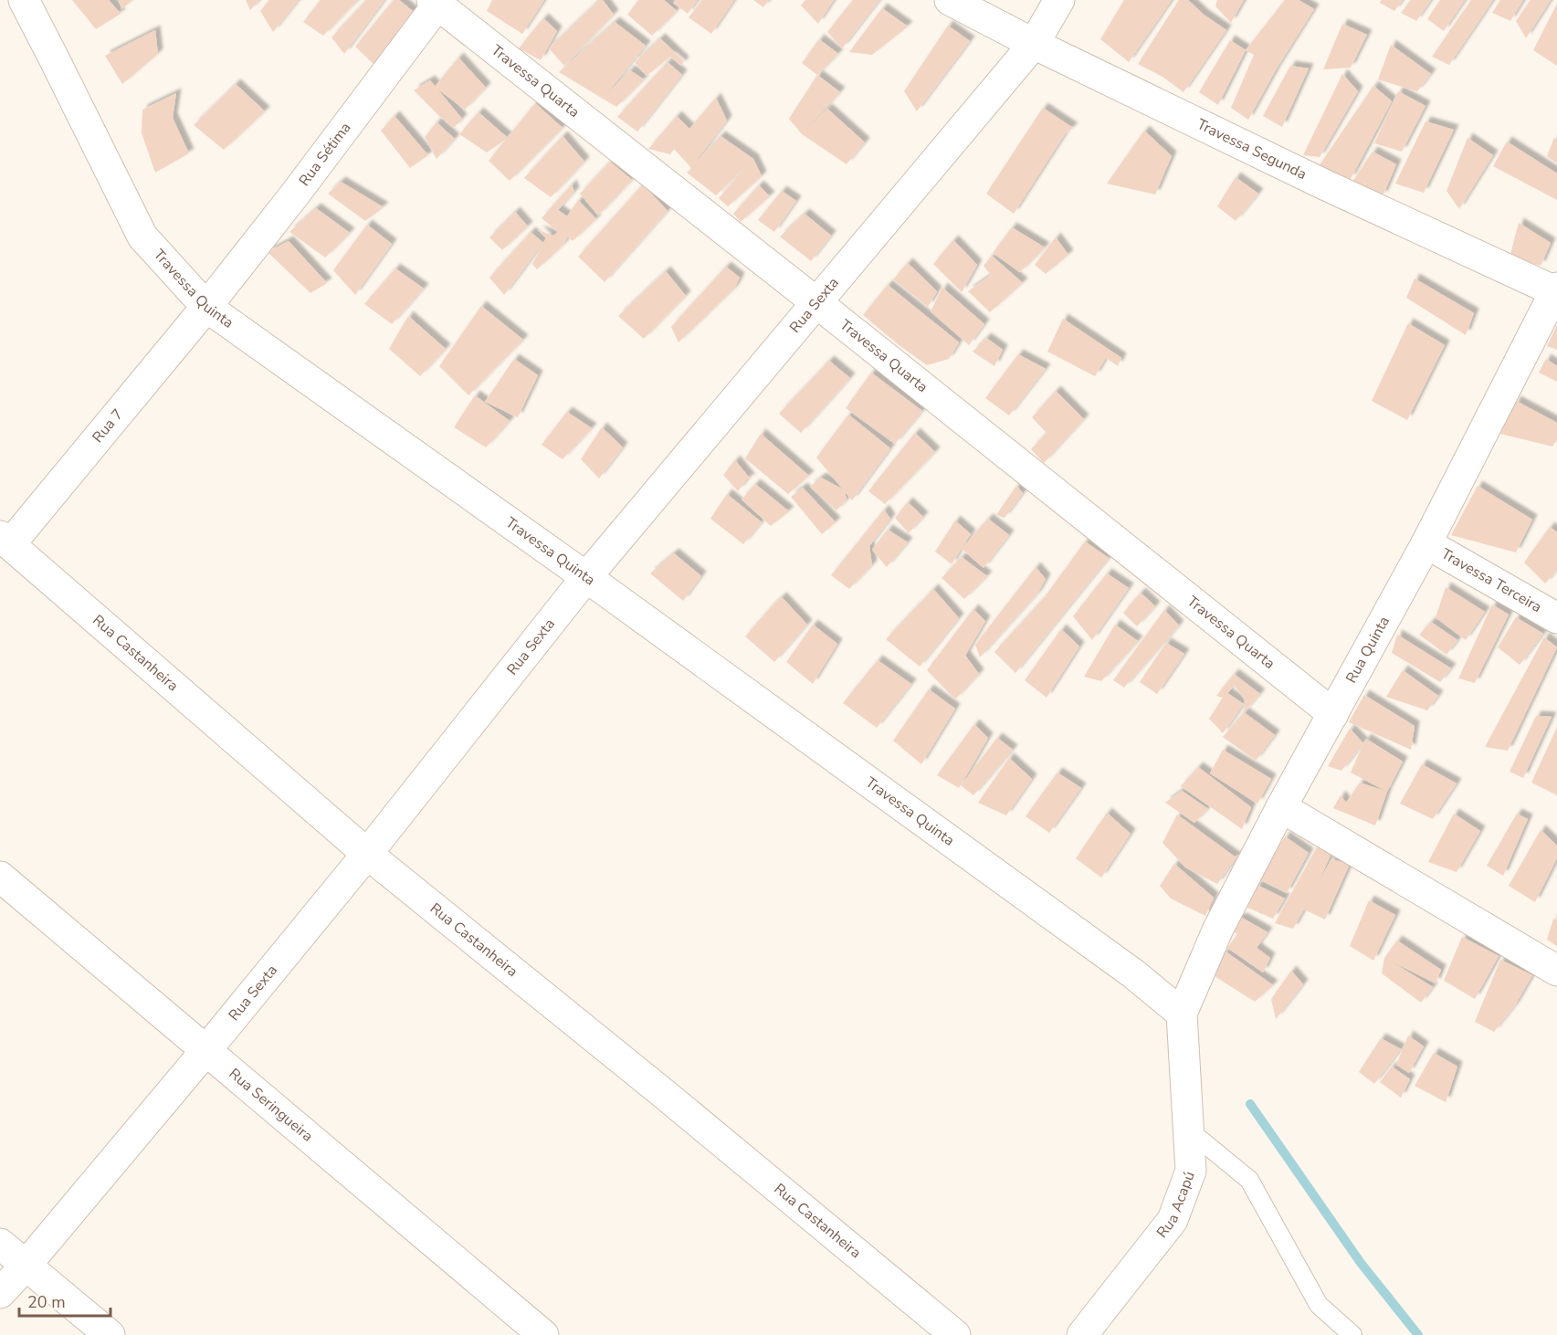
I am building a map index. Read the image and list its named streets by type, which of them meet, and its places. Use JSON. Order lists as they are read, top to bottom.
{
  "streets": {
    "street": [
      "Travessa Quarta",
      "Travessa Segunda",
      "Rua Sétima",
      "Travessa Quinta",
      "Rua Sexta",
      "Rua 7",
      "Travessa Terceira",
      "Rua Quinta",
      "Rua Castanheira",
      "Rua Seringueira",
      "Rua Acapú"
    ]
  },
  "crossings": [
    ["Travessa Quarta", "Rua Sétima"],
    ["Travessa Quarta", "Rua Sexta"],
    ["Travessa Quarta", "Rua Quinta"],
    ["Travessa Segunda", "Rua Sexta"],
    ["Travessa Segunda", "Rua Quinta"],
    ["Rua Sétima", "Travessa Quinta"],
    ["Rua Sétima", "Rua 7"],
    ["Travessa Quinta", "Rua Sexta"],
    ["Travessa Quinta", "Rua 7"],
    ["Travessa Quinta", "Rua Quinta"],
    ["Travessa Quinta", "Rua Acapú"],
    ["Rua Sexta", "Rua Castanheira"],
    ["Rua Sexta", "Rua Seringueira"],
    ["Rua 7", "Rua Castanheira"],
    ["Travessa Terceira", "Rua Quinta"],
    ["Rua Quinta", "Rua Acapú"]
  ],
  "scale_bar": "20 m"
}
